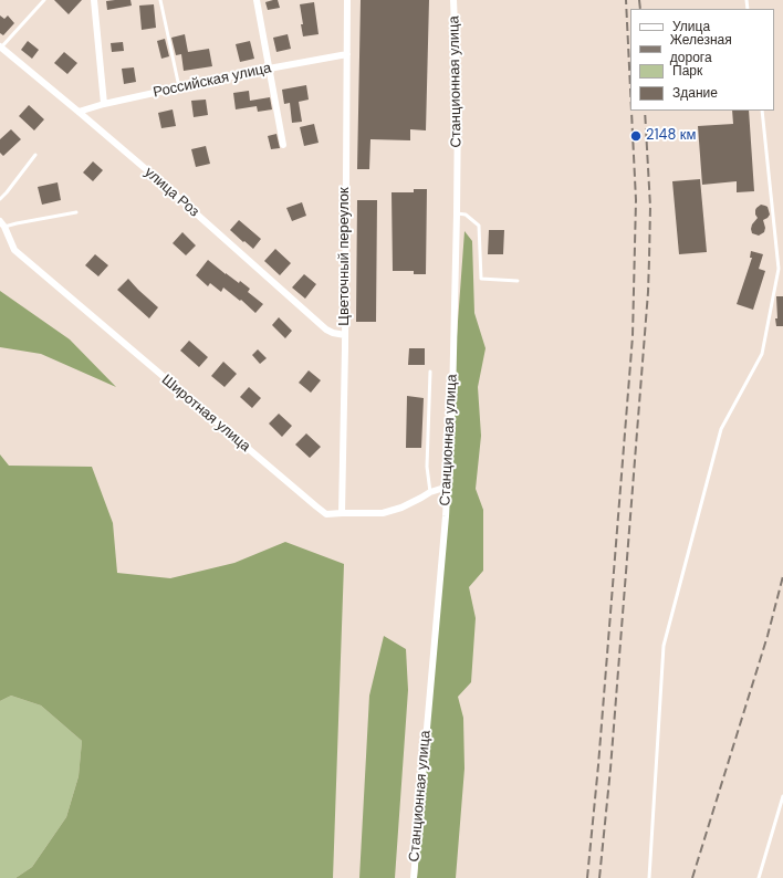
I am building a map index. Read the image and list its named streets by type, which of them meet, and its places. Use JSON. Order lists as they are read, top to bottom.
{
  "streets": {
    "street": [
      "Российская улица",
      "Станционная улица",
      "улица Роз",
      "Цветочный переулок",
      "Широтная улица"
    ]
  },
  "crossings": [
    ["Российская улица", "улица Роз"],
    ["Российская улица", "Цветочный переулок"],
    ["Станционная улица", "Широтная улица"],
    ["улица Роз", "Цветочный переулок"],
    ["Цветочный переулок", "Широтная улица"]
  ],
  "places": ["2148 км"],
  "legend": [
    "Улица",
    "Железная дорога",
    "Парк",
    "Здание"
  ]
}
